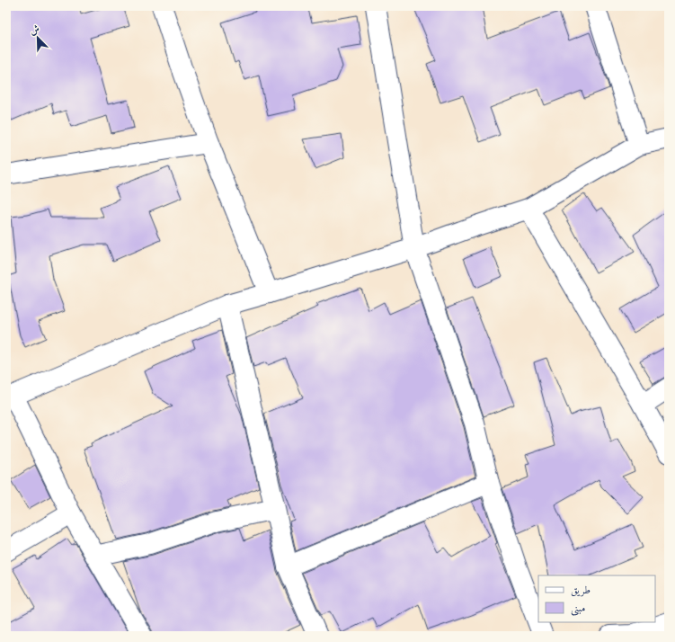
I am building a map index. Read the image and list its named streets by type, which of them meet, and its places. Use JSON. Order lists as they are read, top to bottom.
{
  "legend": ["طريق", "مبنى"],
  "north": "top left"
}
